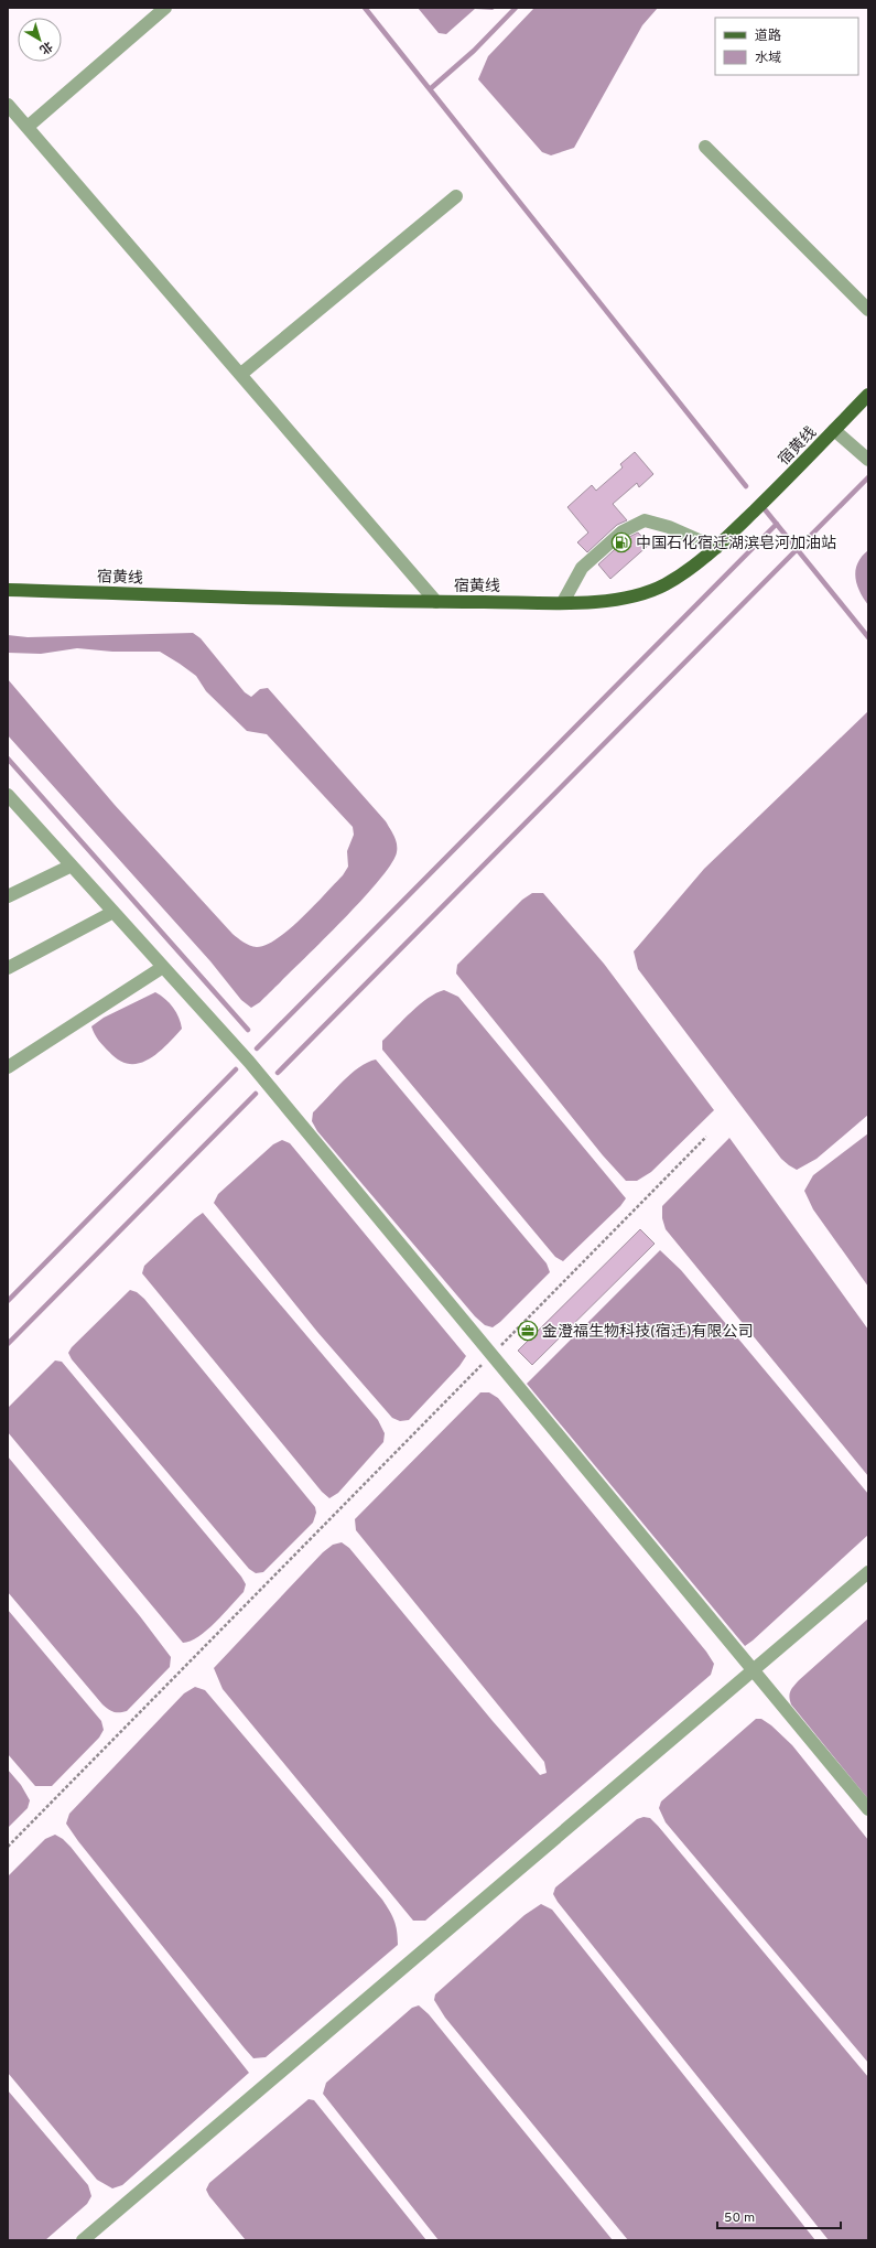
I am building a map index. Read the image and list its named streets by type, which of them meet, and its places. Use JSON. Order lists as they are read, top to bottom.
{
  "streets": {
    "main road": ["宿黄线"]
  },
  "places": {
    "fuel station": ["中国石化宿迁湖滨皂河加油站"],
    "office": ["金澄福生物科技(宿迁)有限公司"]
  },
  "legend": ["道路", "水域"],
  "scale_bar": "50 m",
  "north": "bottom right"
}
